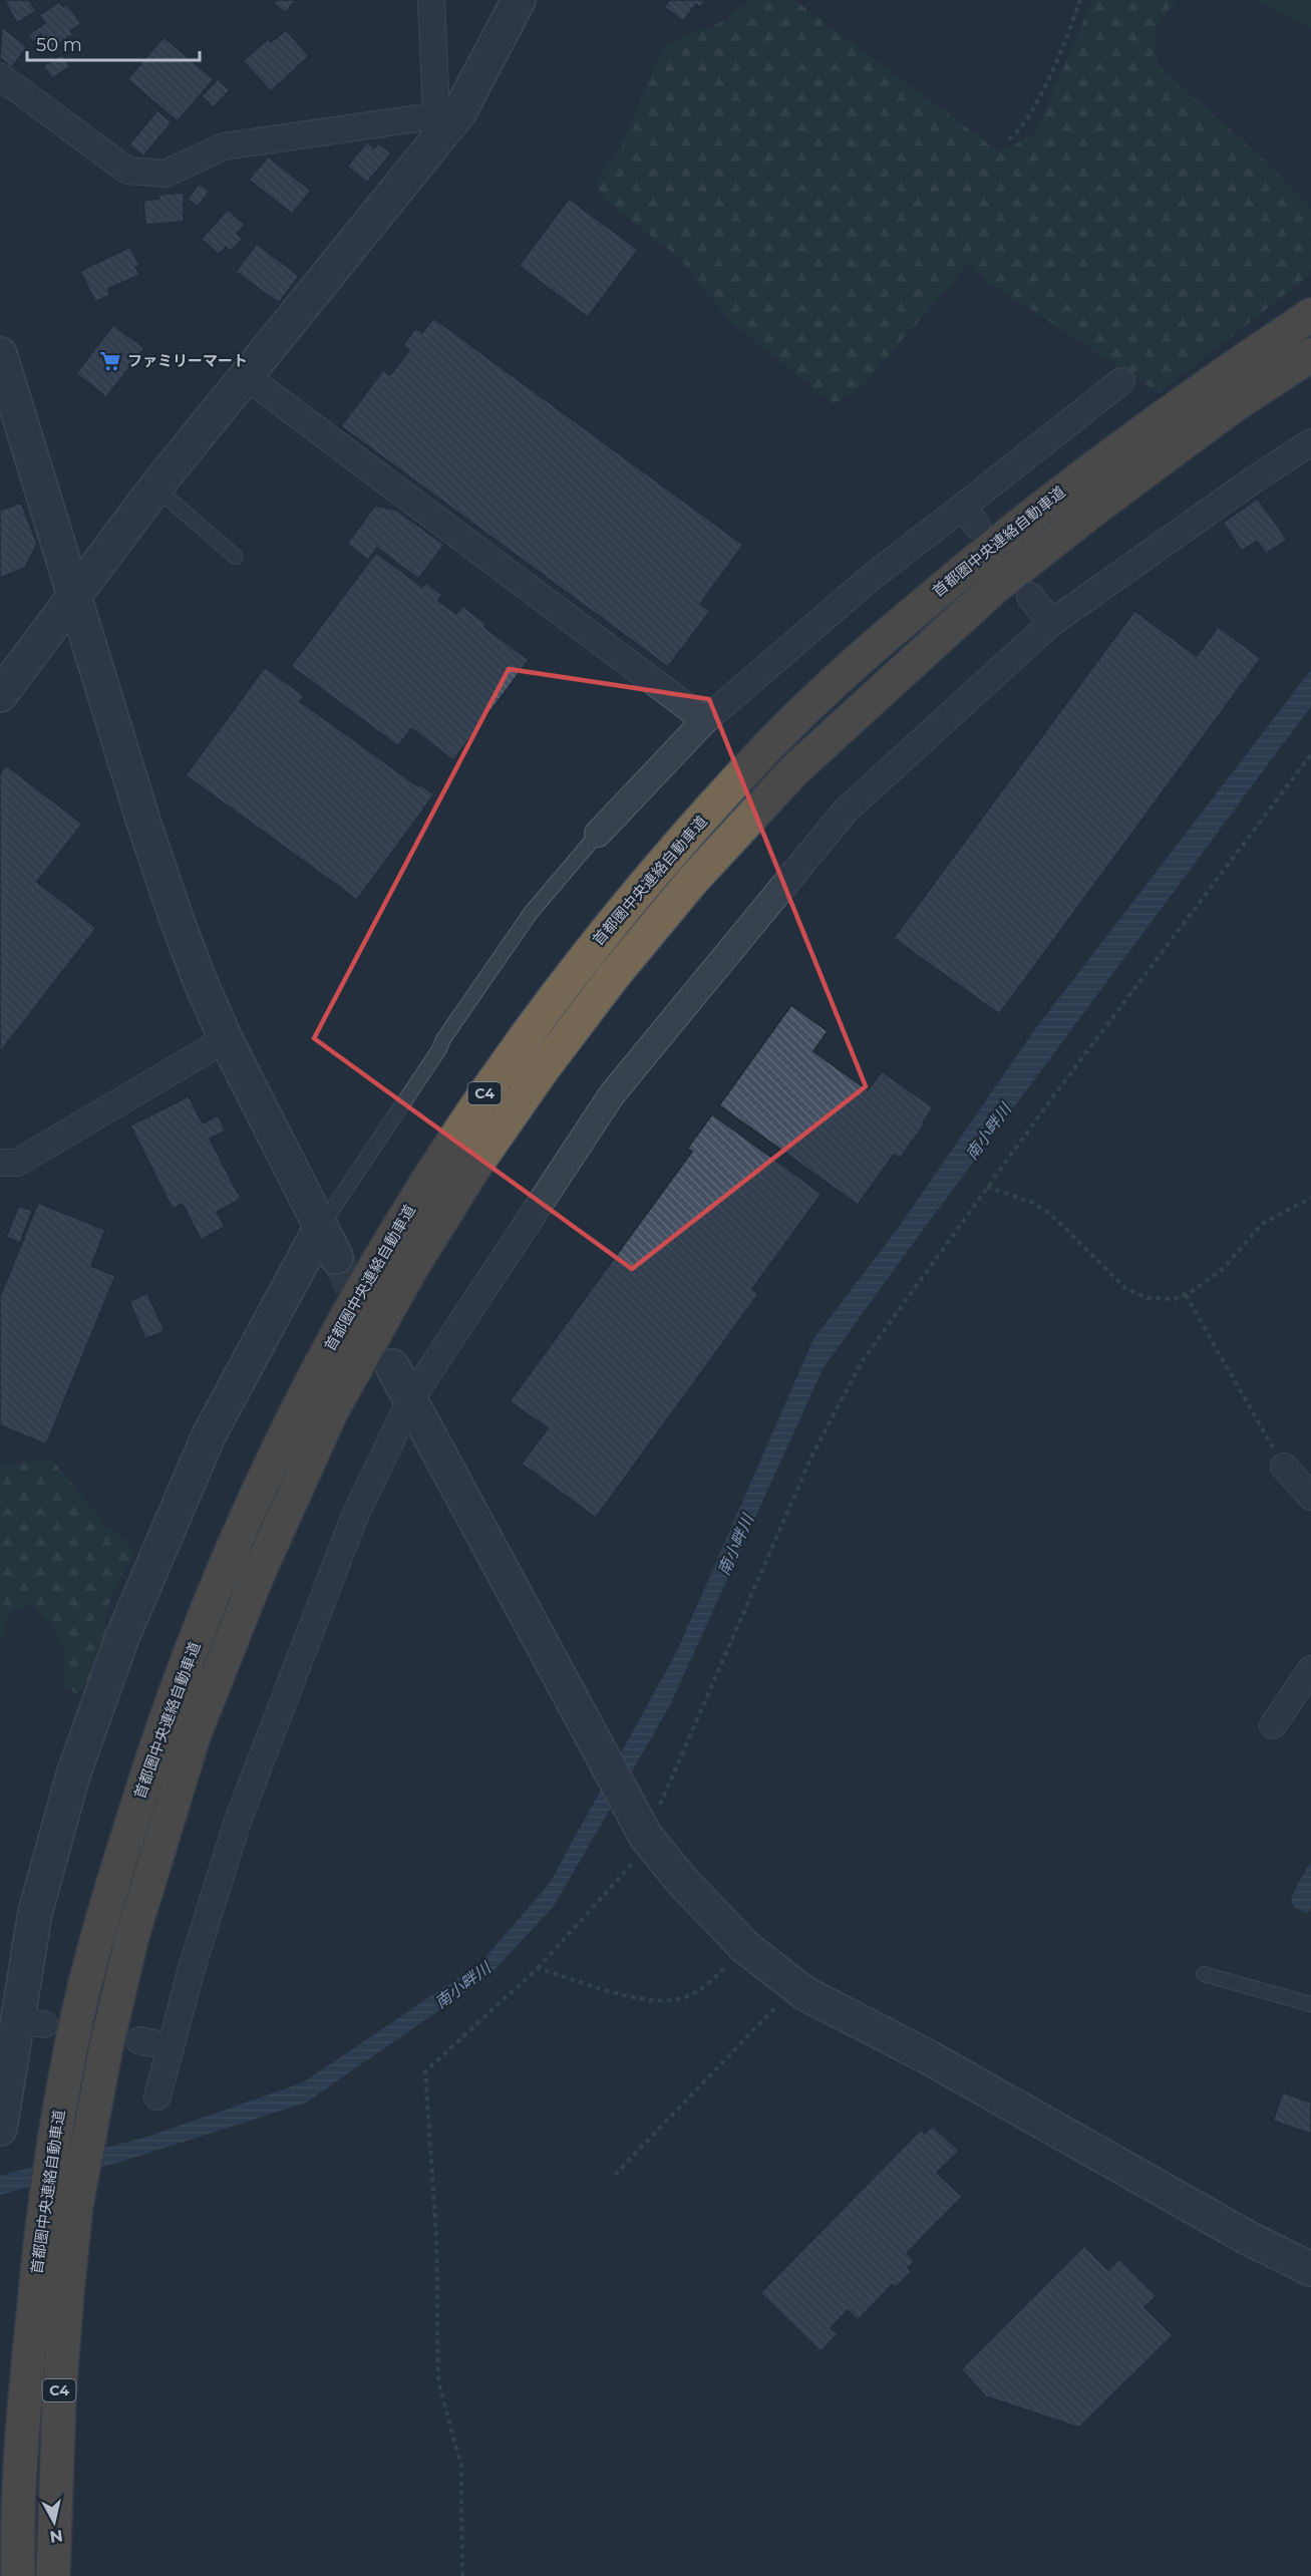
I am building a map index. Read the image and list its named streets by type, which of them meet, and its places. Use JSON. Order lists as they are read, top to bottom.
{
  "streets": {
    "highway": ["首都圏中央連絡自動車道", "C4"]
  },
  "water": ["南小畔川"],
  "places": {
    "supermarket": ["ファミリーマート"]
  },
  "scale_bar": "50 m",
  "north": "bottom"
}
